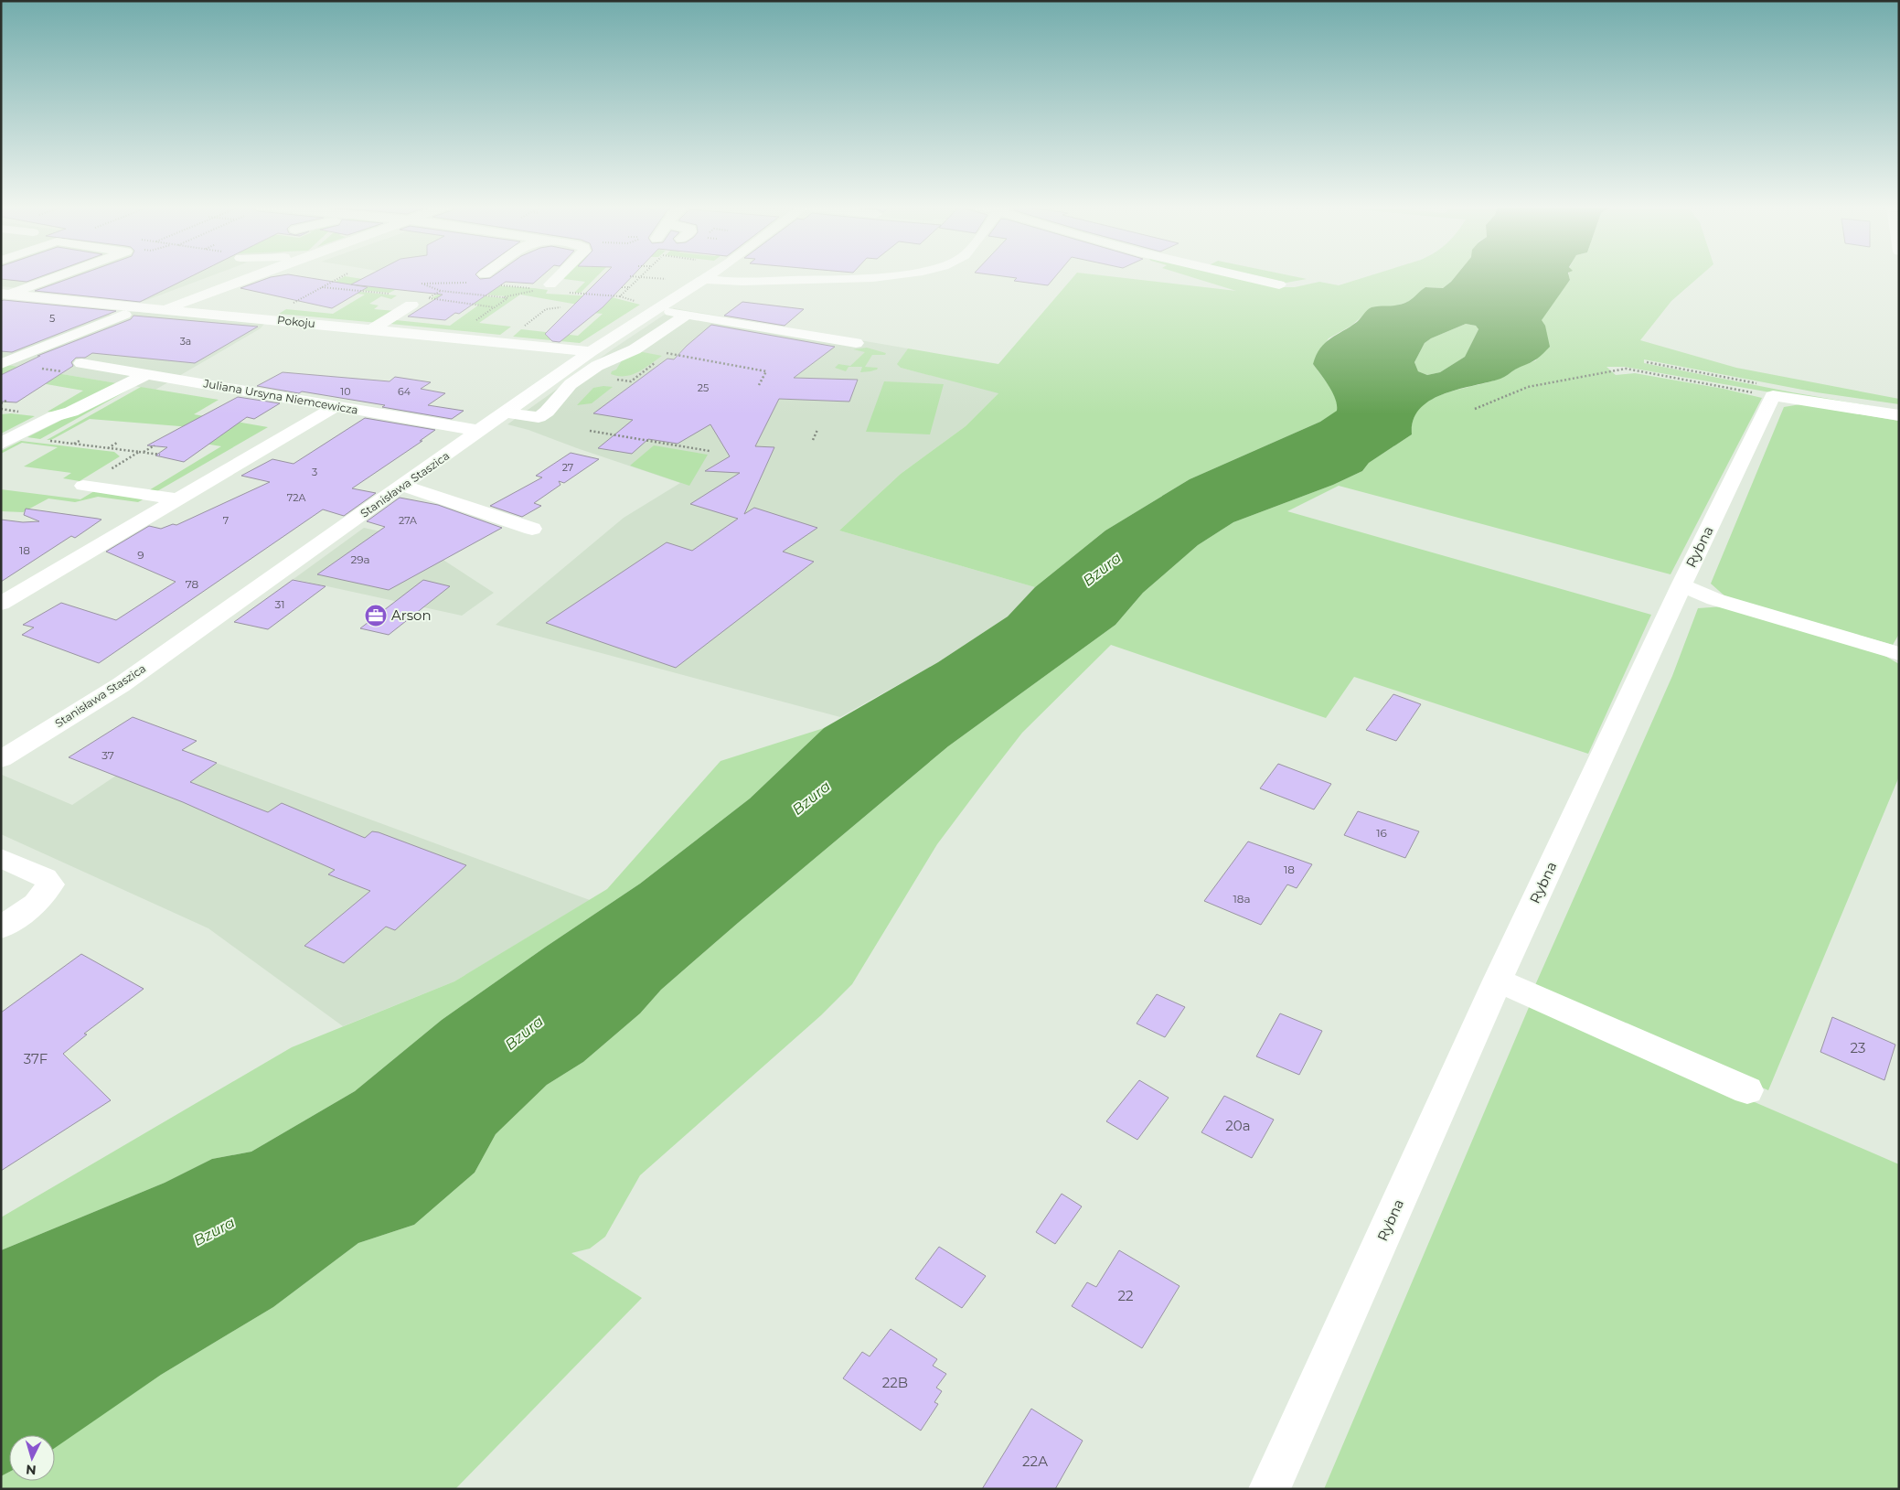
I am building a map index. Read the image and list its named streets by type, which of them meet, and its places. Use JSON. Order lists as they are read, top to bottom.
{
  "streets": {
    "street": [
      "Pokoju",
      "Juliana Ursyna Niemcewicza",
      "Stanisława Staszica",
      "Rybna"
    ]
  },
  "crossings": [
    ["Pokoju", "Stanisława Staszica"],
    ["Juliana Ursyna Niemcewicza", "Stanisława Staszica"]
  ],
  "water": ["Bzura"],
  "places": {
    "office": ["Arson"]
  },
  "house_numbers": [
    "5",
    "3a",
    "25",
    "10",
    "64",
    "27",
    "3",
    "72A",
    "7",
    "27A",
    "18",
    "9",
    "29a",
    "78",
    "31",
    "37",
    "16",
    "18",
    "18a",
    "23",
    "37F",
    "20a",
    "22",
    "22B",
    "22A"
  ],
  "north": "bottom"
}
